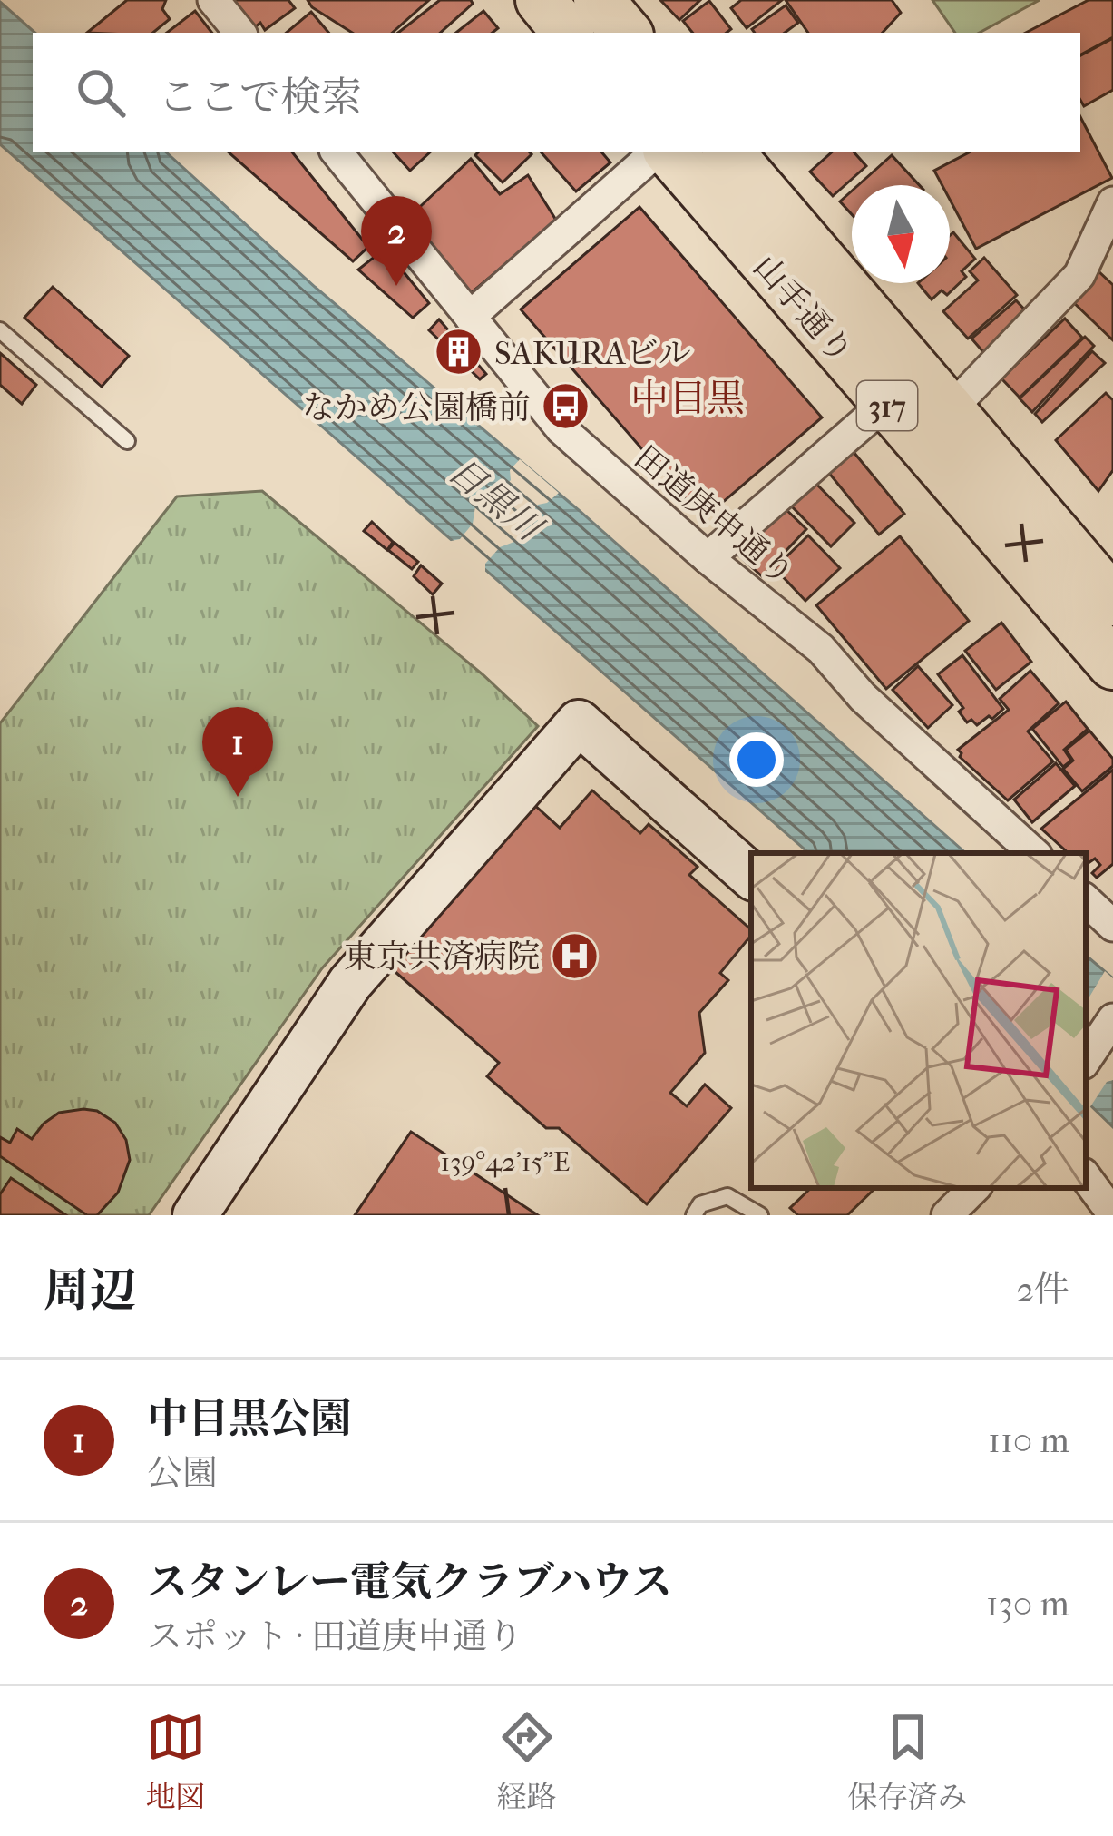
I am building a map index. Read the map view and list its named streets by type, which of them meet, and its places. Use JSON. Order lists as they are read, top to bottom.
{
  "streets": {
    "main road": ["山手通り", "317"],
    "street": ["田道庚申通り"]
  },
  "districts": ["中目黒"],
  "water": ["目黒川"],
  "places": {
    "building": ["SAKURAビル"],
    "bus stop": ["なかめ公園橋前"],
    "hospital": ["東京共済病院"]
  },
  "north": "bottom",
  "page": {
    "search": "ここで検索",
    "pins": ["2", "1"],
    "heading": ["周辺", "2件"],
    "list": [
      {
        "mark": "1",
        "name": "中目黒公園",
        "note": "公園",
        "value": "110 m"
      },
      {
        "mark": "2",
        "name": "スタンレー電気クラブハウス",
        "note": "スポット · 田道庚申通り",
        "value": "130 m"
      }
    ],
    "nav": ["地図", "経路", "保存済み"]
  },
  "coordinates": ["139°42'15\"E"]
}
